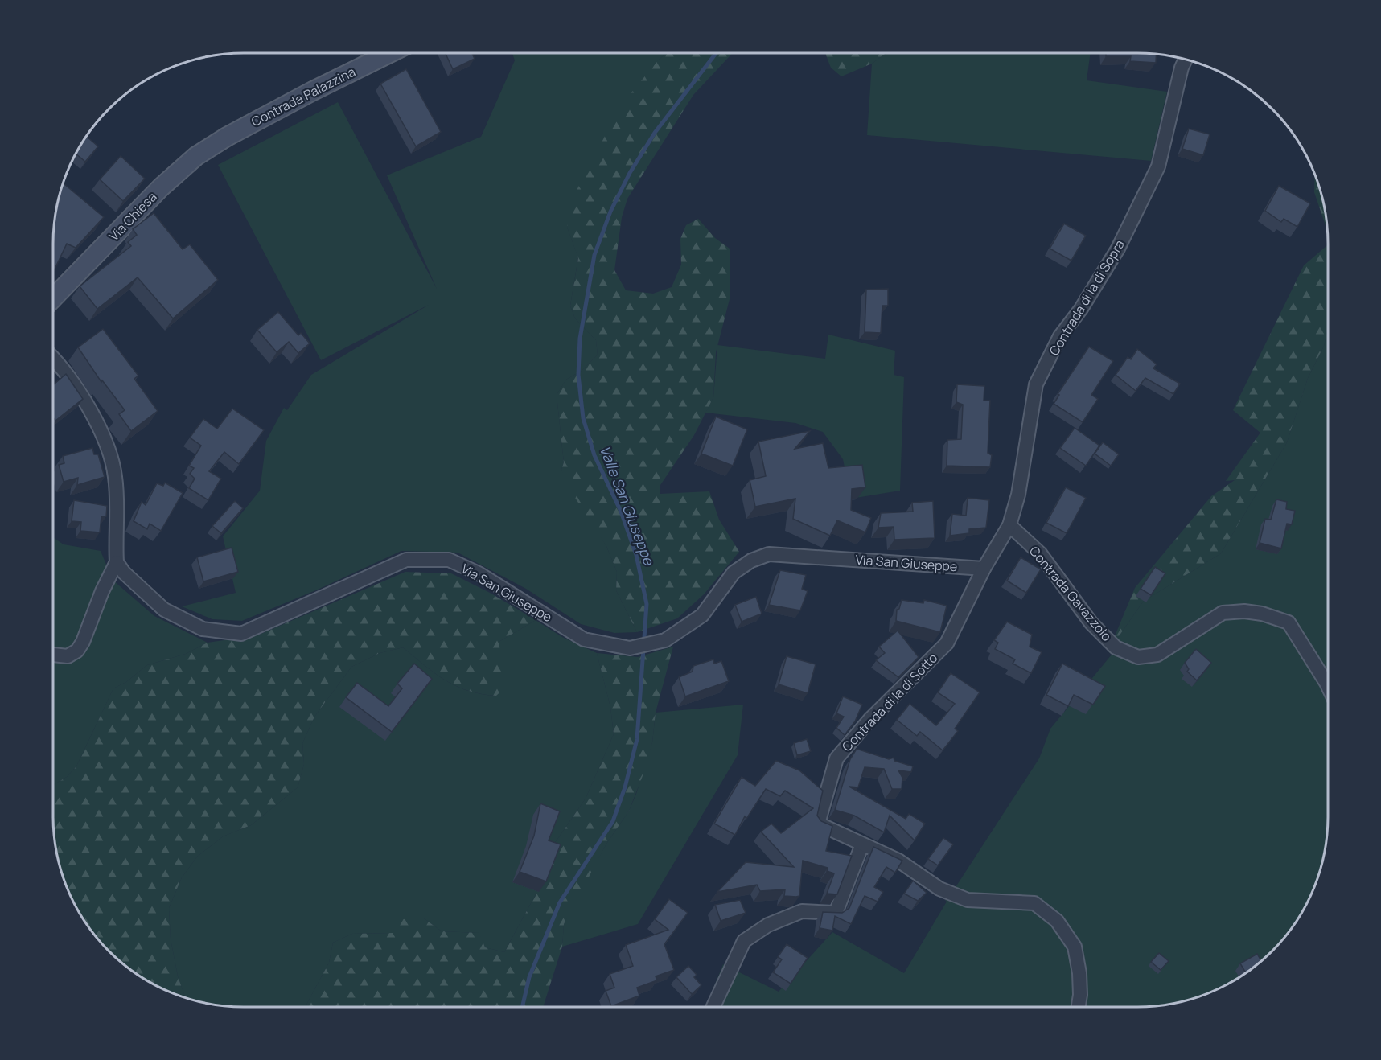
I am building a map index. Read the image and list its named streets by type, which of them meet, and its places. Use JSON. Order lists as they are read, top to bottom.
{
  "streets": {
    "street": [
      "Contrada Palazzina",
      "Via Chiesa",
      "Contrada di la di Sopra",
      "Via San Giuseppe",
      "Contrada Gavazzolo",
      "Contrada di la di Sotto"
    ]
  },
  "crossings": [
    ["Contrada Palazzina", "Via Chiesa"],
    ["Contrada di la di Sopra", "Via San Giuseppe"],
    ["Contrada di la di Sopra", "Contrada Gavazzolo"],
    ["Contrada di la di Sopra", "Contrada di la di Sotto"],
    ["Via San Giuseppe", "Contrada di la di Sotto"]
  ],
  "water": ["Valle San Giuseppe"]
}
